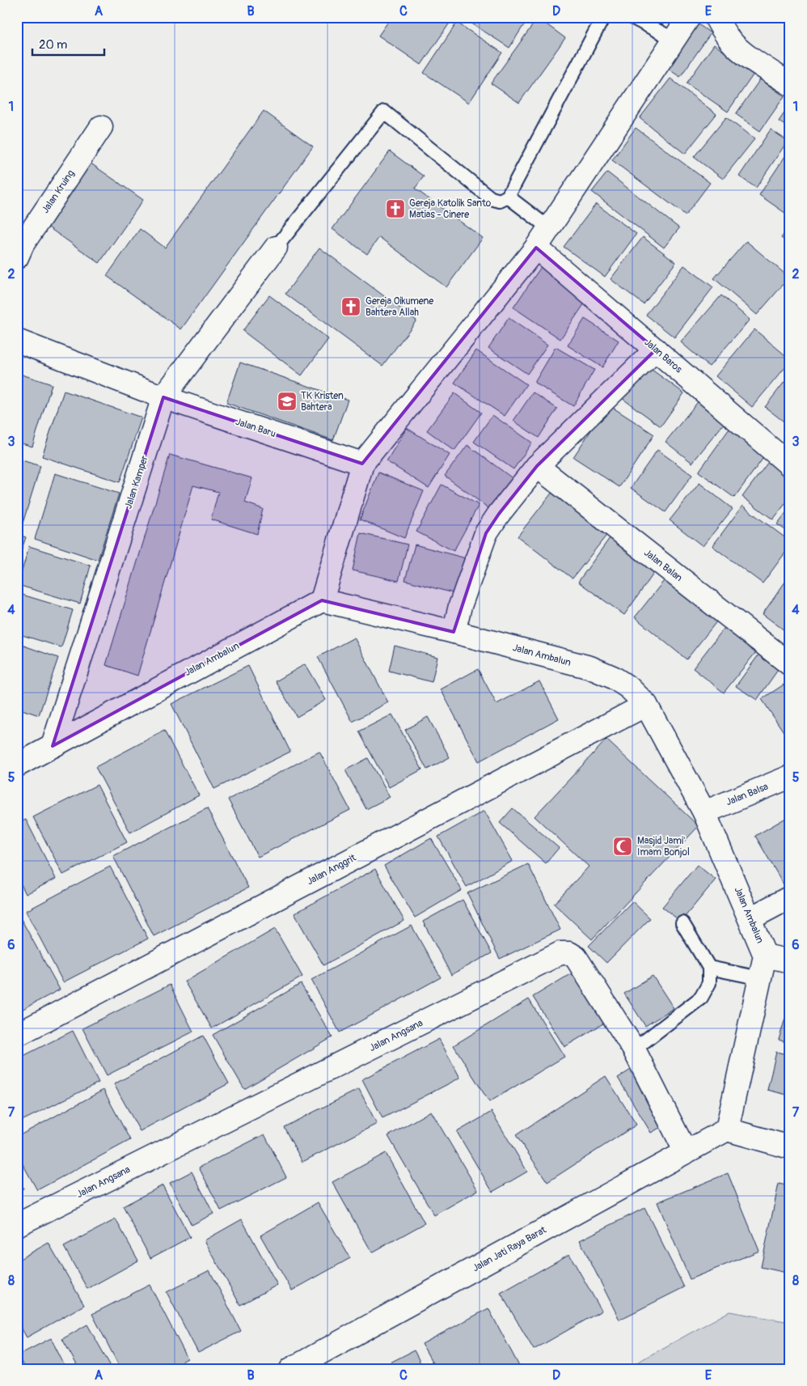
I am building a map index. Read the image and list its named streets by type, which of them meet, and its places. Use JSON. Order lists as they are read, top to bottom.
{
  "streets": {
    "street": [
      "Jalan Kruing",
      "Jalan Baros",
      "Jalan Baru",
      "Jalan Kamper",
      "Jalan Balan",
      "Jalan Ambalun",
      "Jalan Balsa",
      "Jalan Anggrit",
      "Jalan Angsana",
      "Jalan Jati Raya Barat"
    ]
  },
  "crossings": [
    ["Jalan Baru", "Jalan Kamper"],
    ["Jalan Kamper", "Jalan Ambalun"],
    ["Jalan Ambalun", "Jalan Balsa"],
    ["Jalan Ambalun", "Jalan Anggrit"],
    ["Jalan Ambalun", "Jalan Jati Raya Barat"],
    ["Jalan Angsana", "Jalan Jati Raya Barat"]
  ],
  "places": {
    "church": ["Gereja Katolik Santo Matias - Cinere", "Gereja Oikumene Bahtera Allah"],
    "school or university": ["TK Kristen Bahtera"],
    "mosque": ["Masjid Jami' Imam Bonjol"]
  },
  "scale_bar": "20 m",
  "grid": {
    "columns": [
      "A",
      "B",
      "C",
      "D",
      "E"
    ],
    "rows": [
      "1",
      "2",
      "3",
      "4",
      "5",
      "6",
      "7",
      "8"
    ]
  }
}
